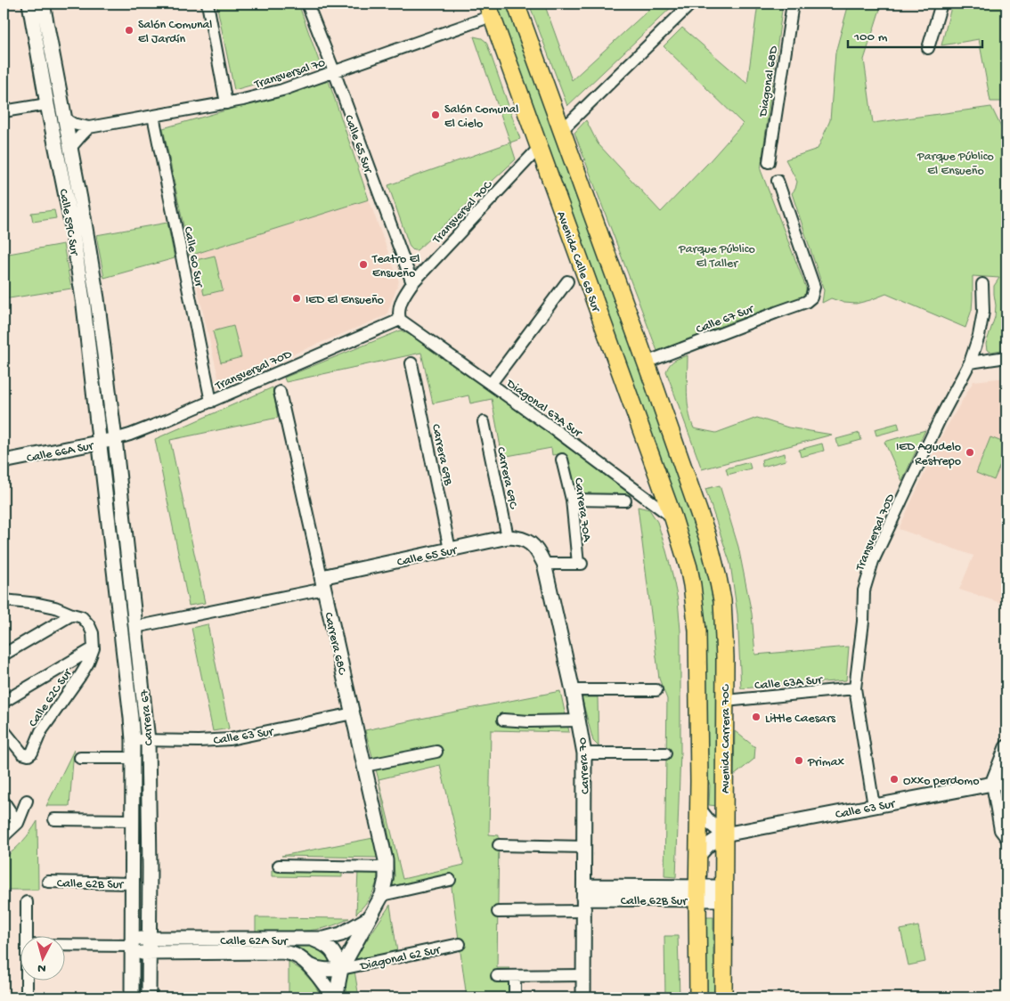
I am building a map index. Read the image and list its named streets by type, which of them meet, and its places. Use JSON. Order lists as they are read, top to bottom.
{
  "streets": {
    "main road": ["Avenida Calle 68 Sur", "Avenida Carrera 70C"],
    "street": [
      "Transversal 70",
      "Diagonal 68D",
      "Calle 65 Sur",
      "Transversal 70C",
      "Calle 59C Sur",
      "Calle 60 Sur",
      "Calle 67 Sur",
      "Transversal 70D",
      "Diagonal 67A Sur",
      "Calle 66A Sur",
      "Carrera 69B",
      "Carrera 69C",
      "Carrera 70A",
      "Carrera 68C",
      "Calle 63A Sur",
      "Calle 62C Sur",
      "Carrera 67",
      "Calle 63 Sur",
      "Carrera 70",
      "Calle 62B Sur",
      "Calle 62A Sur",
      "Diagonal 62 Sur"
    ]
  },
  "crossings": [
    ["Transversal 70", "Calle 65 Sur"],
    ["Transversal 70", "Calle 59C Sur"],
    ["Transversal 70", "Calle 60 Sur"],
    ["Transversal 70", "Avenida Calle 68 Sur"],
    ["Calle 65 Sur", "Transversal 70C"],
    ["Calle 65 Sur", "Carrera 69B"],
    ["Calle 65 Sur", "Carrera 69C"],
    ["Calle 65 Sur", "Carrera 68C"],
    ["Calle 65 Sur", "Carrera 67"],
    ["Calle 65 Sur", "Carrera 70"],
    ["Transversal 70C", "Avenida Calle 68 Sur"],
    ["Transversal 70C", "Transversal 70D"],
    ["Transversal 70C", "Diagonal 67A Sur"],
    ["Calle 59C Sur", "Transversal 70D"],
    ["Calle 59C Sur", "Calle 66A Sur"],
    ["Calle 59C Sur", "Carrera 67"],
    ["Calle 60 Sur", "Transversal 70D"],
    ["Avenida Calle 68 Sur", "Diagonal 67A Sur"],
    ["Avenida Calle 68 Sur", "Avenida Carrera 70C"],
    ["Calle 67 Sur", "Avenida Carrera 70C"],
    ["Transversal 70D", "Diagonal 67A Sur"],
    ["Transversal 70D", "Calle 66A Sur"],
    ["Transversal 70D", "Calle 63A Sur"],
    ["Transversal 70D", "Carrera 67"],
    ["Transversal 70D", "Calle 63 Sur"],
    ["Diagonal 67A Sur", "Avenida Carrera 70C"],
    ["Calle 66A Sur", "Carrera 67"],
    ["Carrera 70A", "Carrera 70"],
    ["Carrera 68C", "Calle 63 Sur"],
    ["Carrera 68C", "Calle 62A Sur"],
    ["Carrera 68C", "Diagonal 62 Sur"],
    ["Calle 63A Sur", "Avenida Carrera 70C"],
    ["Carrera 67", "Calle 63 Sur"],
    ["Carrera 67", "Calle 62B Sur"],
    ["Carrera 67", "Calle 62A Sur"],
    ["Calle 63 Sur", "Avenida Carrera 70C"],
    ["Avenida Carrera 70C", "Calle 62B Sur"],
    ["Carrera 70", "Calle 62B Sur"],
    ["Calle 62A Sur", "Diagonal 62 Sur"]
  ],
  "parks": ["Parque Público El Ensueño", "Parque Público El Taller"],
  "places": [
    "Salón Comunal El Jardín",
    "Salón Comunal El Cielo",
    "Teatro El Ensueño",
    "IED El Ensueño",
    "IED Agudelo Restrepo",
    "Little Caesars",
    "Primax",
    "Oxxo perdomo"
  ],
  "scale_bar": "100 m",
  "north": "bottom"
}
